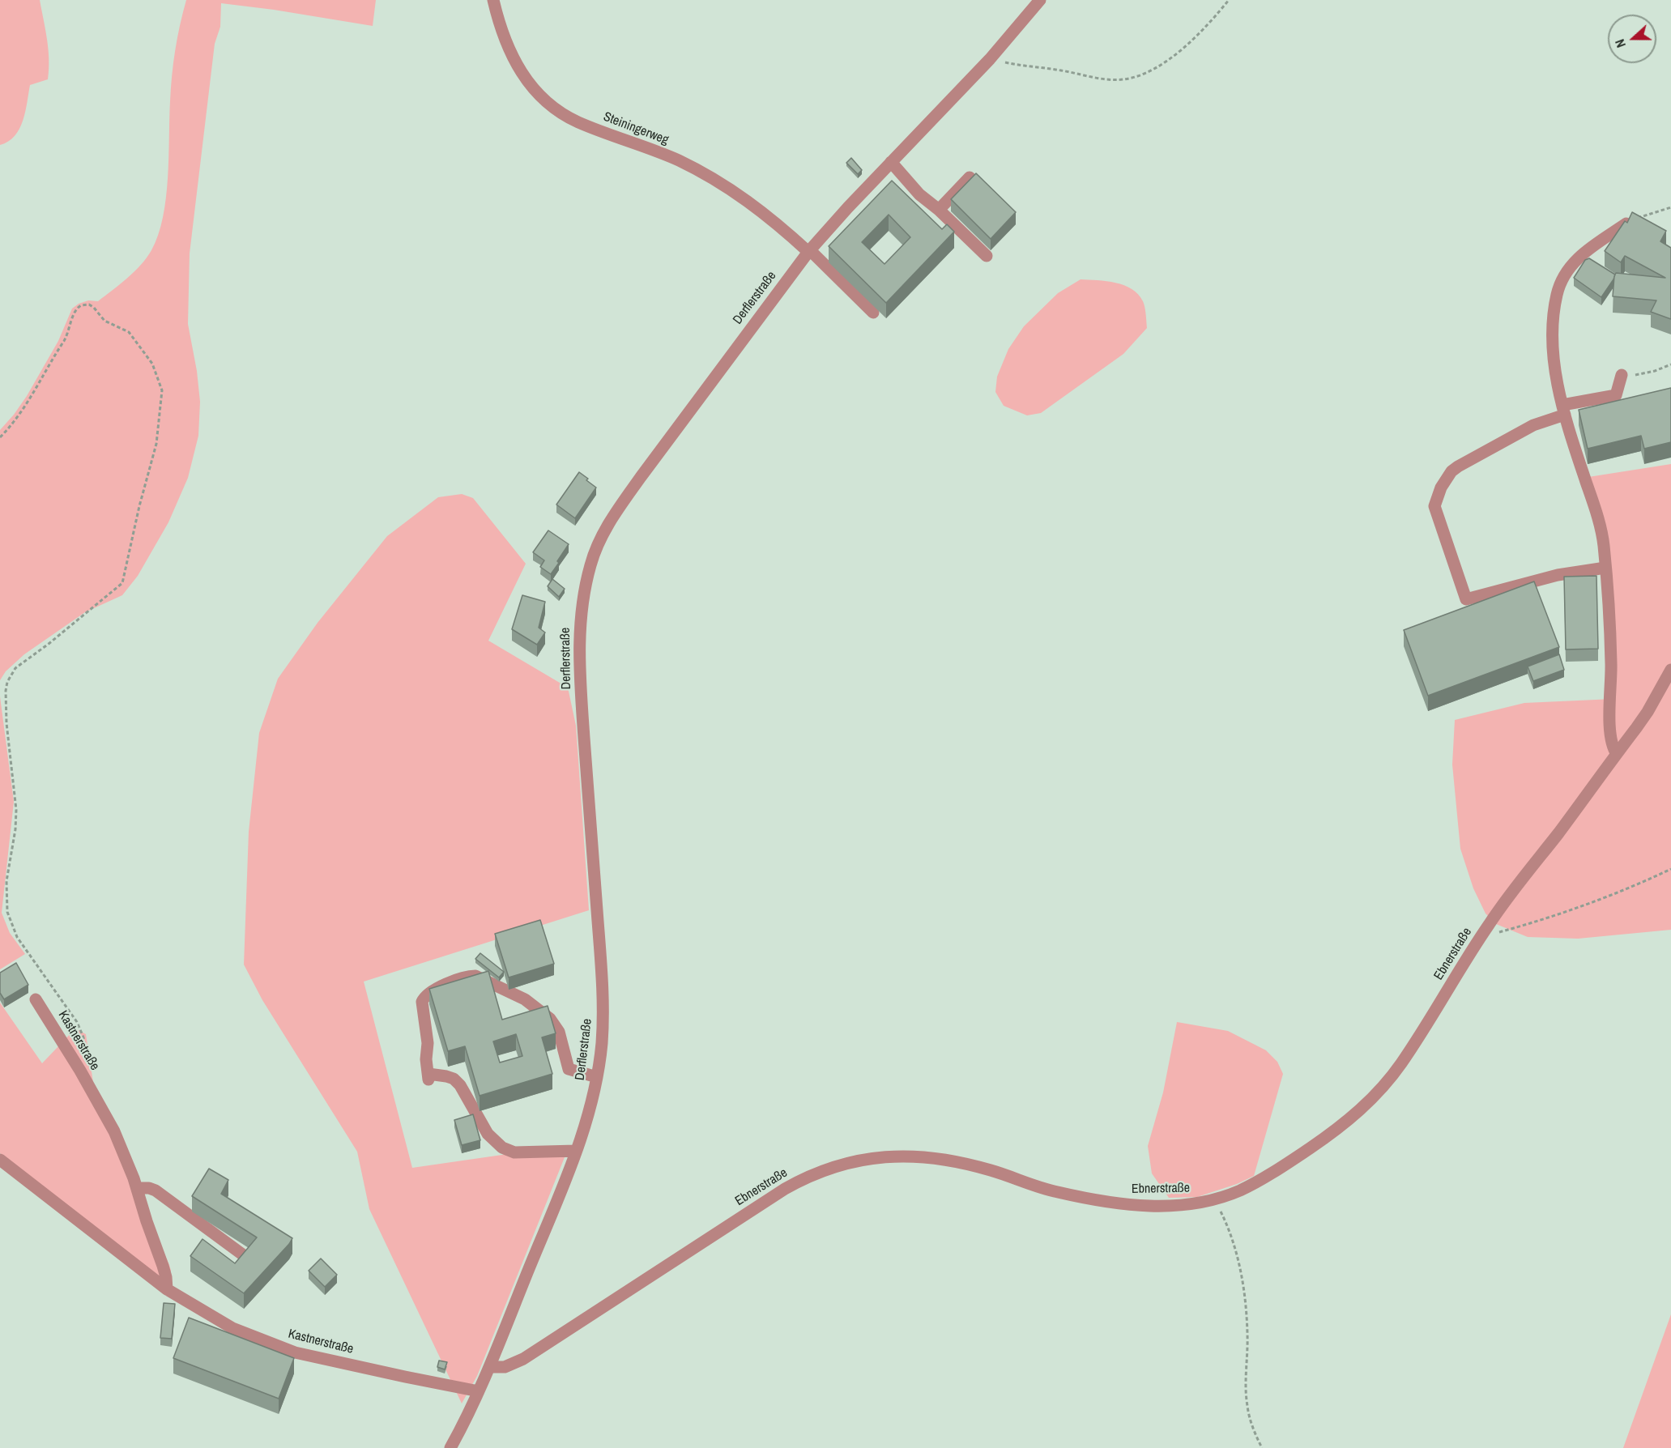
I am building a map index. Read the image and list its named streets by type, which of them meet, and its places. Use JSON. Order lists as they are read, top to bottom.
{
  "streets": {
    "street": [
      "Steiningerweg",
      "Derflerstraße",
      "Ebnerstraße",
      "Kastnerstraße"
    ]
  },
  "crossings": [
    ["Steiningerweg", "Derflerstraße"],
    ["Derflerstraße", "Ebnerstraße"],
    ["Derflerstraße", "Kastnerstraße"]
  ],
  "north": "left"
}
